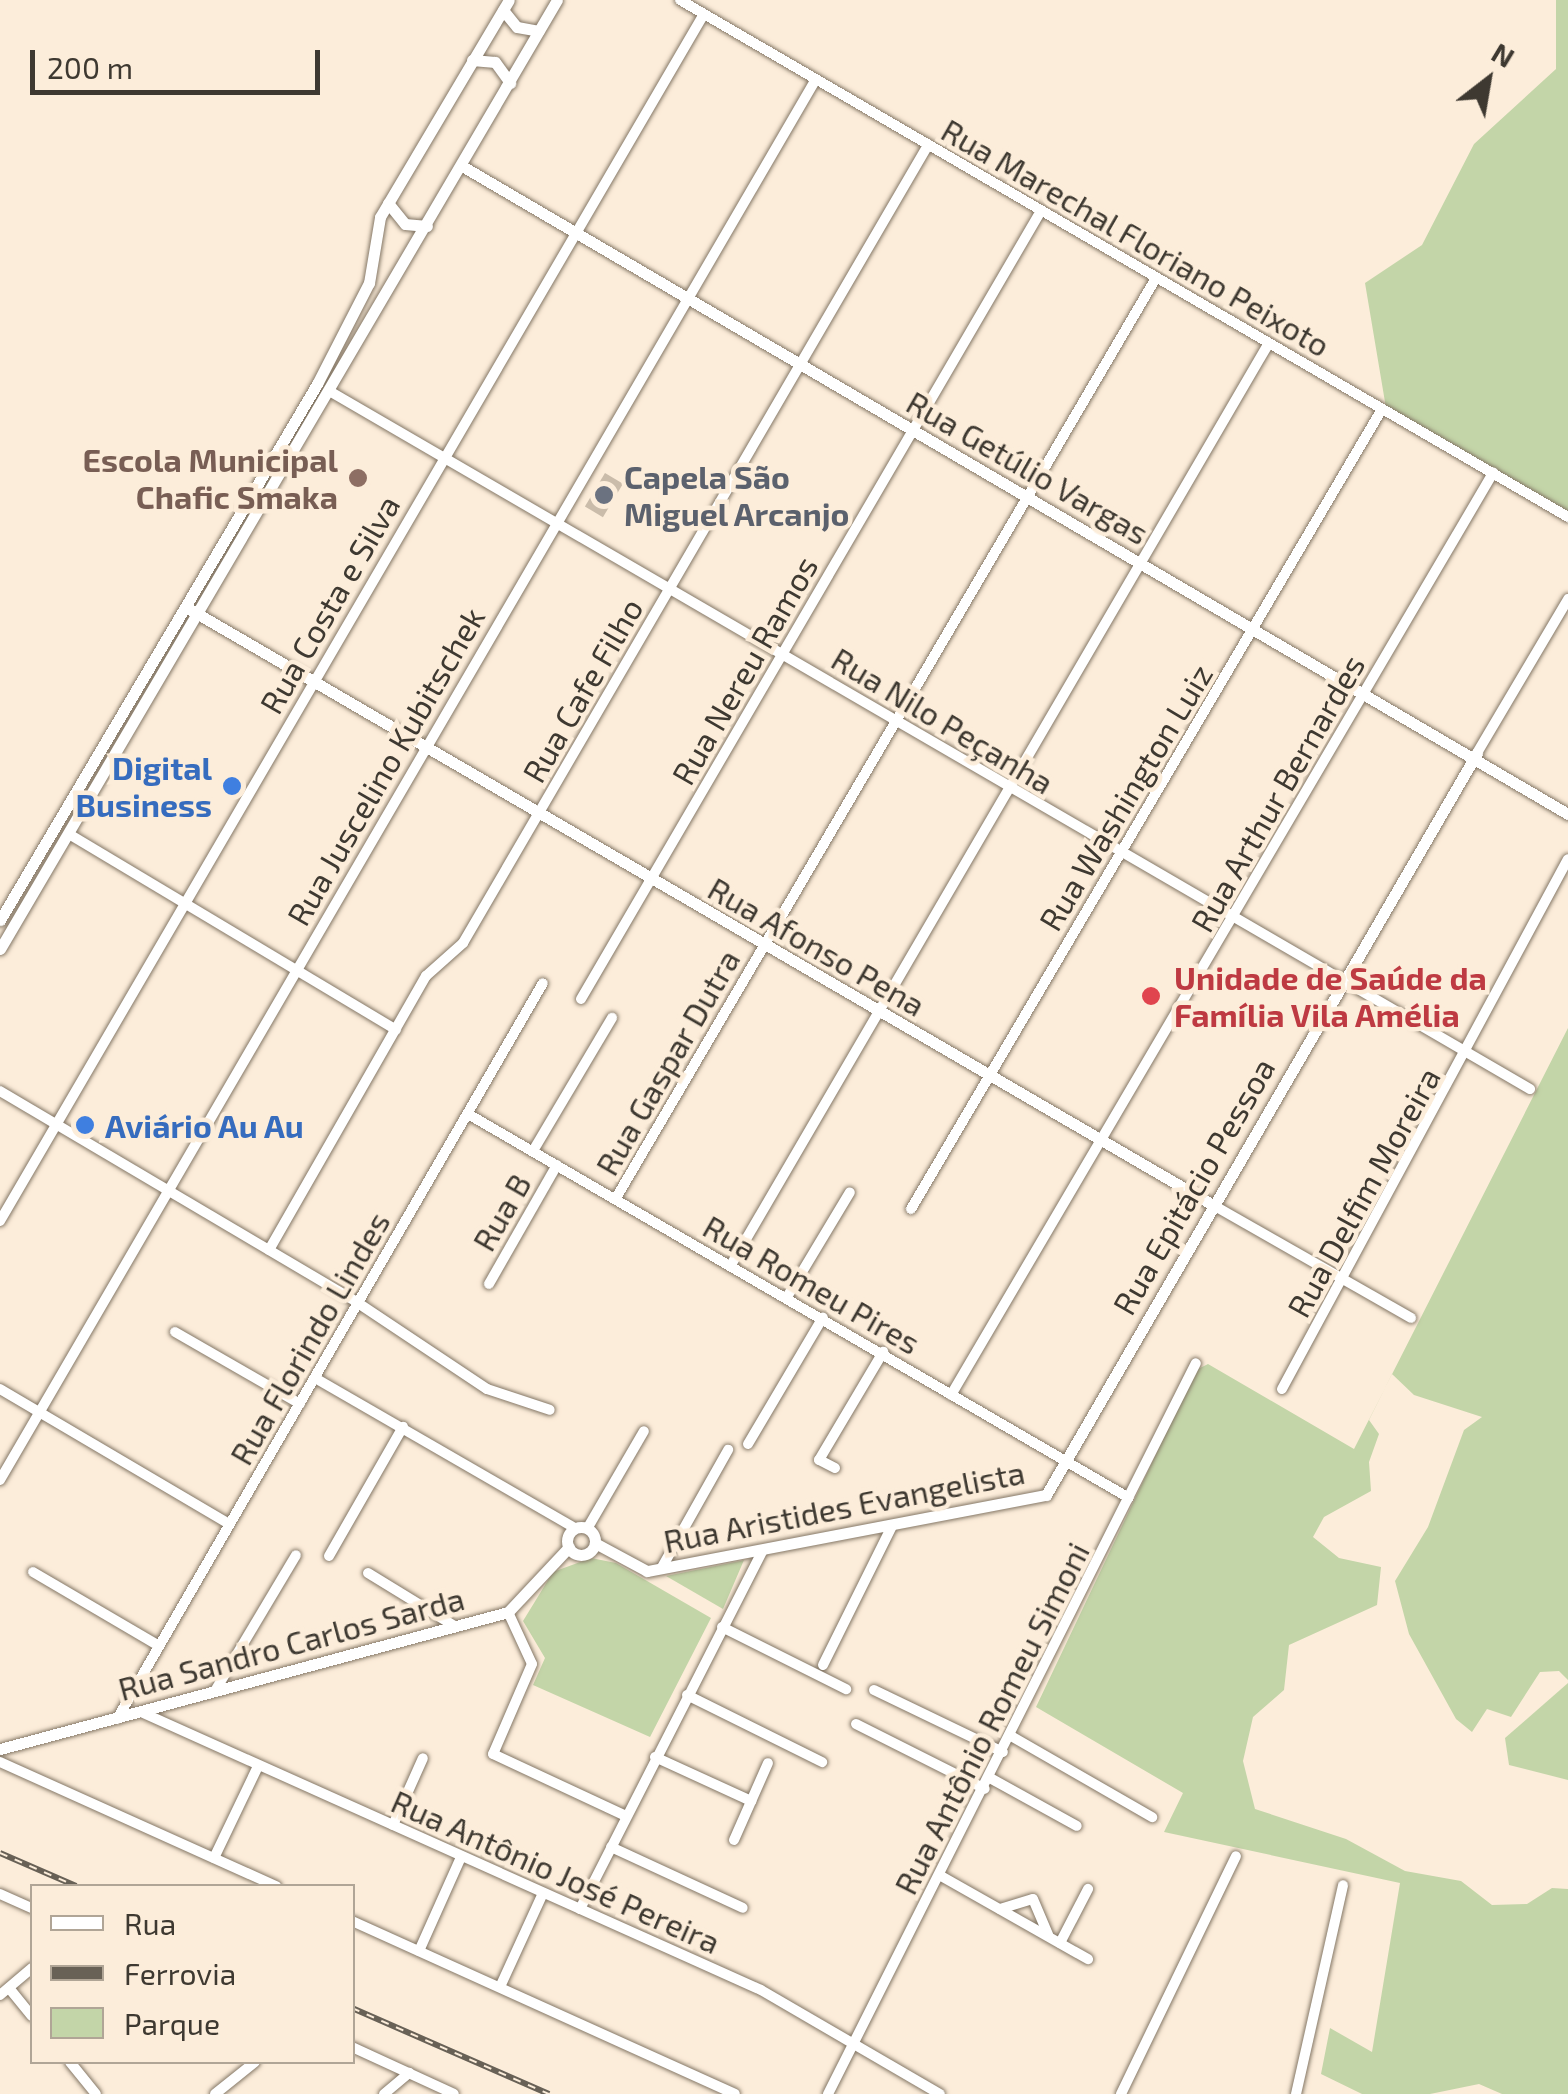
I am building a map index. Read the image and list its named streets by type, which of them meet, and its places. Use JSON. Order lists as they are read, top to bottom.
{
  "streets": {
    "street": [
      "Rua Marechal Floriano Peixoto",
      "Rua Getúlio Vargas",
      "Rua Costa e Silva",
      "Rua Nereu Ramos",
      "Rua Cafe Filho",
      "Rua Nilo Peçanha",
      "Rua Juscelino Kubitschek",
      "Rua Arthur Bernardes",
      "Rua Washington Luiz",
      "Rua Afonso Pena",
      "Rua Gaspar Dutra",
      "Rua Epitácio Pessoa",
      "Rua Delfim Moreira",
      "Rua B",
      "Rua Romeu Pires",
      "Rua Florindo Lindes",
      "Rua Aristides Evangelista",
      "Rua Sandro Carlos Sarda",
      "Rua Antônio Romeu Simoni",
      "Rua Antônio José Pereira"
    ]
  },
  "crossings": [
    ["Rua Marechal Floriano Peixoto", "Rua Costa e Silva"],
    ["Rua Marechal Floriano Peixoto", "Rua Nereu Ramos"],
    ["Rua Marechal Floriano Peixoto", "Rua Cafe Filho"],
    ["Rua Marechal Floriano Peixoto", "Rua Juscelino Kubitschek"],
    ["Rua Marechal Floriano Peixoto", "Rua Arthur Bernardes"],
    ["Rua Marechal Floriano Peixoto", "Rua Washington Luiz"],
    ["Rua Marechal Floriano Peixoto", "Rua Gaspar Dutra"],
    ["Rua Getúlio Vargas", "Rua Costa e Silva"],
    ["Rua Getúlio Vargas", "Rua Nereu Ramos"],
    ["Rua Getúlio Vargas", "Rua Cafe Filho"],
    ["Rua Getúlio Vargas", "Rua Juscelino Kubitschek"],
    ["Rua Getúlio Vargas", "Rua Arthur Bernardes"],
    ["Rua Getúlio Vargas", "Rua Washington Luiz"],
    ["Rua Getúlio Vargas", "Rua Gaspar Dutra"],
    ["Rua Getúlio Vargas", "Rua Epitácio Pessoa"],
    ["Rua Costa e Silva", "Rua Nilo Peçanha"],
    ["Rua Costa e Silva", "Rua Afonso Pena"],
    ["Rua Nereu Ramos", "Rua Nilo Peçanha"],
    ["Rua Nereu Ramos", "Rua Afonso Pena"],
    ["Rua Cafe Filho", "Rua Nilo Peçanha"],
    ["Rua Cafe Filho", "Rua Afonso Pena"],
    ["Rua Nilo Peçanha", "Rua Juscelino Kubitschek"],
    ["Rua Nilo Peçanha", "Rua Arthur Bernardes"],
    ["Rua Nilo Peçanha", "Rua Washington Luiz"],
    ["Rua Nilo Peçanha", "Rua Gaspar Dutra"],
    ["Rua Nilo Peçanha", "Rua Epitácio Pessoa"],
    ["Rua Nilo Peçanha", "Rua Delfim Moreira"],
    ["Rua Juscelino Kubitschek", "Rua Afonso Pena"],
    ["Rua Arthur Bernardes", "Rua Afonso Pena"],
    ["Rua Arthur Bernardes", "Rua Romeu Pires"],
    ["Rua Washington Luiz", "Rua Afonso Pena"],
    ["Rua Afonso Pena", "Rua Gaspar Dutra"],
    ["Rua Afonso Pena", "Rua Epitácio Pessoa"],
    ["Rua Afonso Pena", "Rua Delfim Moreira"],
    ["Rua Gaspar Dutra", "Rua Romeu Pires"],
    ["Rua Epitácio Pessoa", "Rua Romeu Pires"],
    ["Rua Epitácio Pessoa", "Rua Aristides Evangelista"],
    ["Rua B", "Rua Romeu Pires"],
    ["Rua Romeu Pires", "Rua Florindo Lindes"],
    ["Rua Romeu Pires", "Rua Antônio Romeu Simoni"],
    ["Rua Florindo Lindes", "Rua Sandro Carlos Sarda"],
    ["Rua Sandro Carlos Sarda", "Rua Antônio José Pereira"],
    ["Rua Antônio Romeu Simoni", "Rua Antônio José Pereira"]
  ],
  "places": [
    "Escola Municipal Chafic Smaka",
    "Capela São Miguel Arcanjo",
    "Digital Business",
    "Unidade de Saúde da Família Vila Amélia",
    "Aviário Au Au"
  ],
  "legend": ["Rua", "Ferrovia", "Parque"],
  "scale_bar": "200 m",
  "north": "top right"
}
